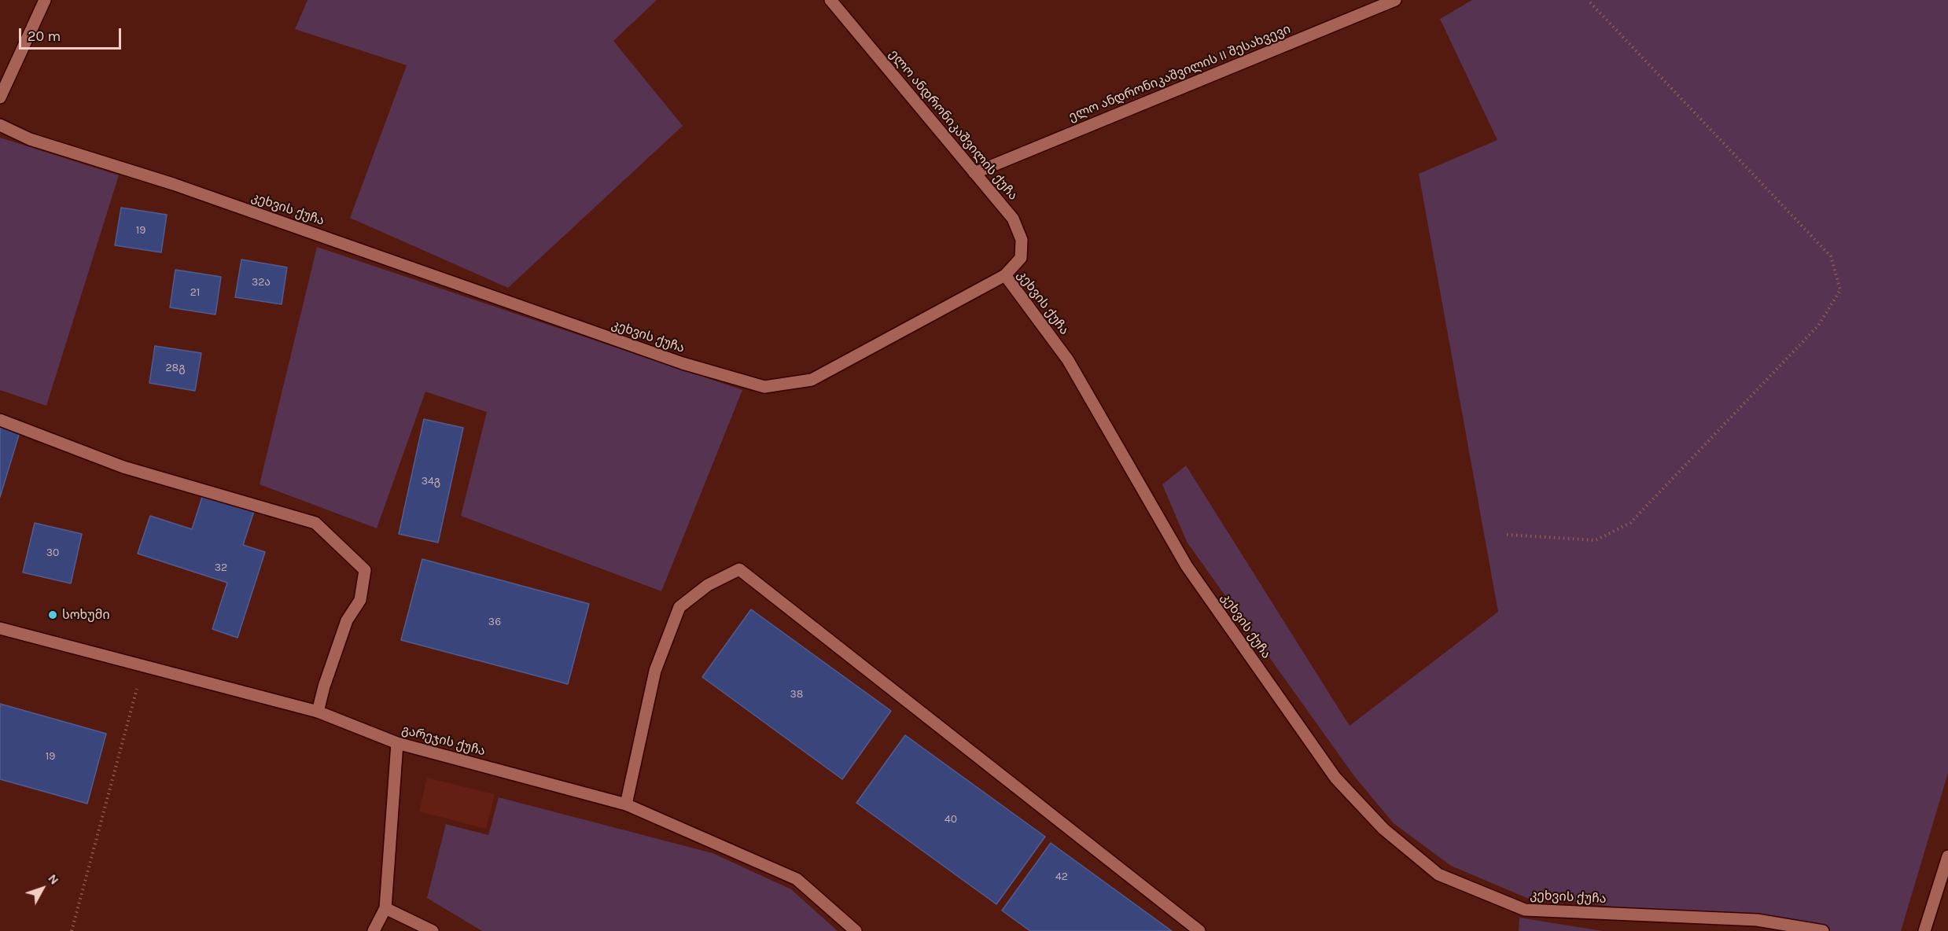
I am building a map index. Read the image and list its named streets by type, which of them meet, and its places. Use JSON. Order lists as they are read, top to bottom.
{
  "streets": {
    "street": [
      "ელო ანდრონიკაშვილის II შესახვევი",
      "ელო ანდრონიკაშვილის ქუჩა",
      "კეხვის ქუჩა",
      "გარეჯის ქუჩა"
    ]
  },
  "crossings": [
    ["ელო ანდრონიკაშვილის II შესახვევი", "ელო ანდრონიკაშვილის ქუჩა"],
    ["ელო ანდრონიკაშვილის ქუჩა", "კეხვის ქუჩა"]
  ],
  "places": ["სოხუმი"],
  "house_numbers": [
    "19",
    "32ა",
    "21",
    "28გ",
    "34გ",
    "30",
    "32",
    "36",
    "38",
    "19",
    "40",
    "42"
  ],
  "scale_bar": "20 m",
  "north": "top right"
}
